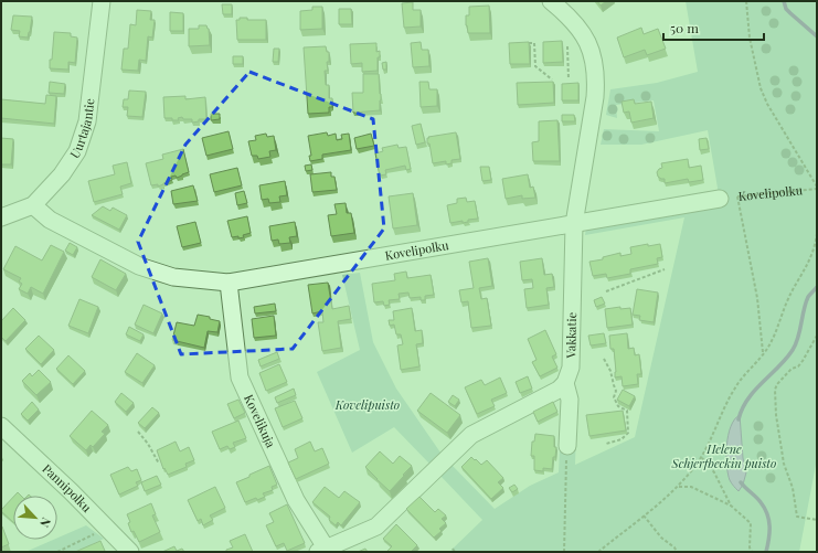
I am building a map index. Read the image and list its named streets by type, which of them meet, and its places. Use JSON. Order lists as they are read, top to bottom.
{
  "streets": {
    "street": [
      "Uurtajantie",
      "Kovelipolku",
      "Vakkatie",
      "Kovelikuja",
      "Pannipolku"
    ]
  },
  "crossings": [
    ["Uurtajantie", "Kovelipolku"],
    ["Kovelipolku", "Vakkatie"],
    ["Kovelipolku", "Kovelikuja"]
  ],
  "parks": ["Kovelipuisto", "Helene Schjerfbeckin puisto"],
  "scale_bar": "50 m",
  "north": "bottom right"
}
